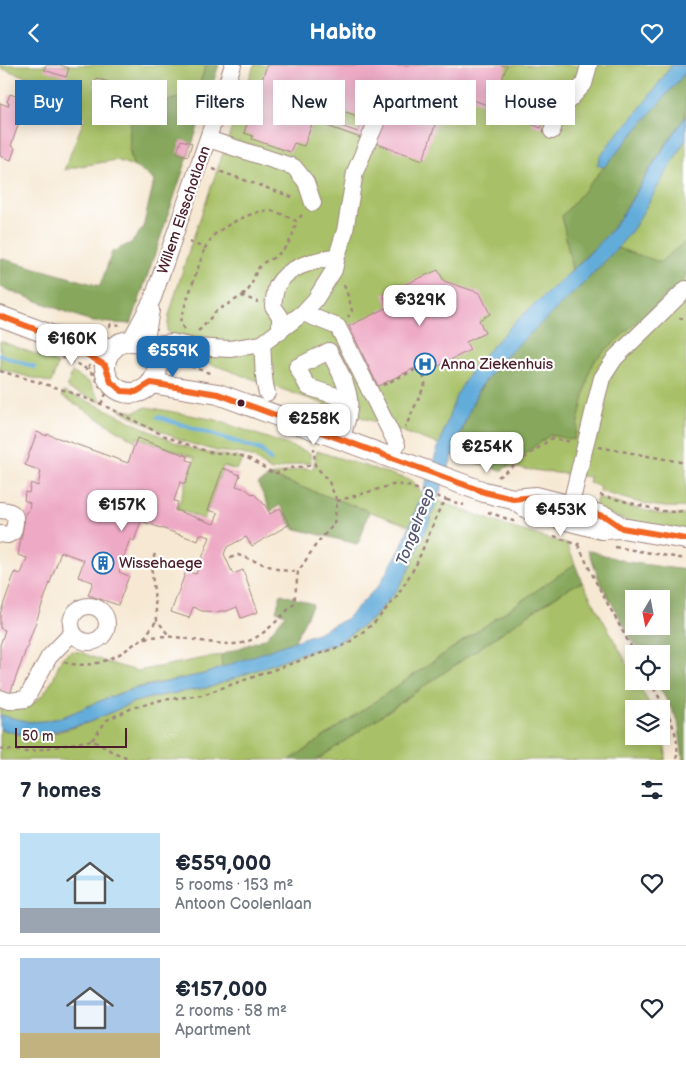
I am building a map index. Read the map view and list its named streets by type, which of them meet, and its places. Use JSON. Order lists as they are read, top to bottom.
{
  "streets": {
    "street": ["Willem Elsschotlaan"]
  },
  "water": ["Tongelreep"],
  "places": {
    "hospital": ["Anna Ziekenhuis"],
    "building": ["Wissehaege"]
  },
  "scale_bar": "50 m",
  "north": "bottom",
  "page": {
    "header": "Habito",
    "chip": [
      "Buy",
      "Rent",
      "Filters",
      "New",
      "Apartment",
      "House"
    ],
    "price": [
      "€329K",
      "€160K",
      "€559K",
      "€258K",
      "€254K",
      "€157K",
      "€453K"
    ],
    "scale": "50 m",
    "heading": "7 homes",
    "list": [
      {
        "name": "€559,000",
        "note": "5 rooms · 153 m² · Antoon Coolenlaan"
      },
      {
        "name": "€157,000",
        "note": "2 rooms · 58 m² · Apartment"
      }
    ]
  }
}
